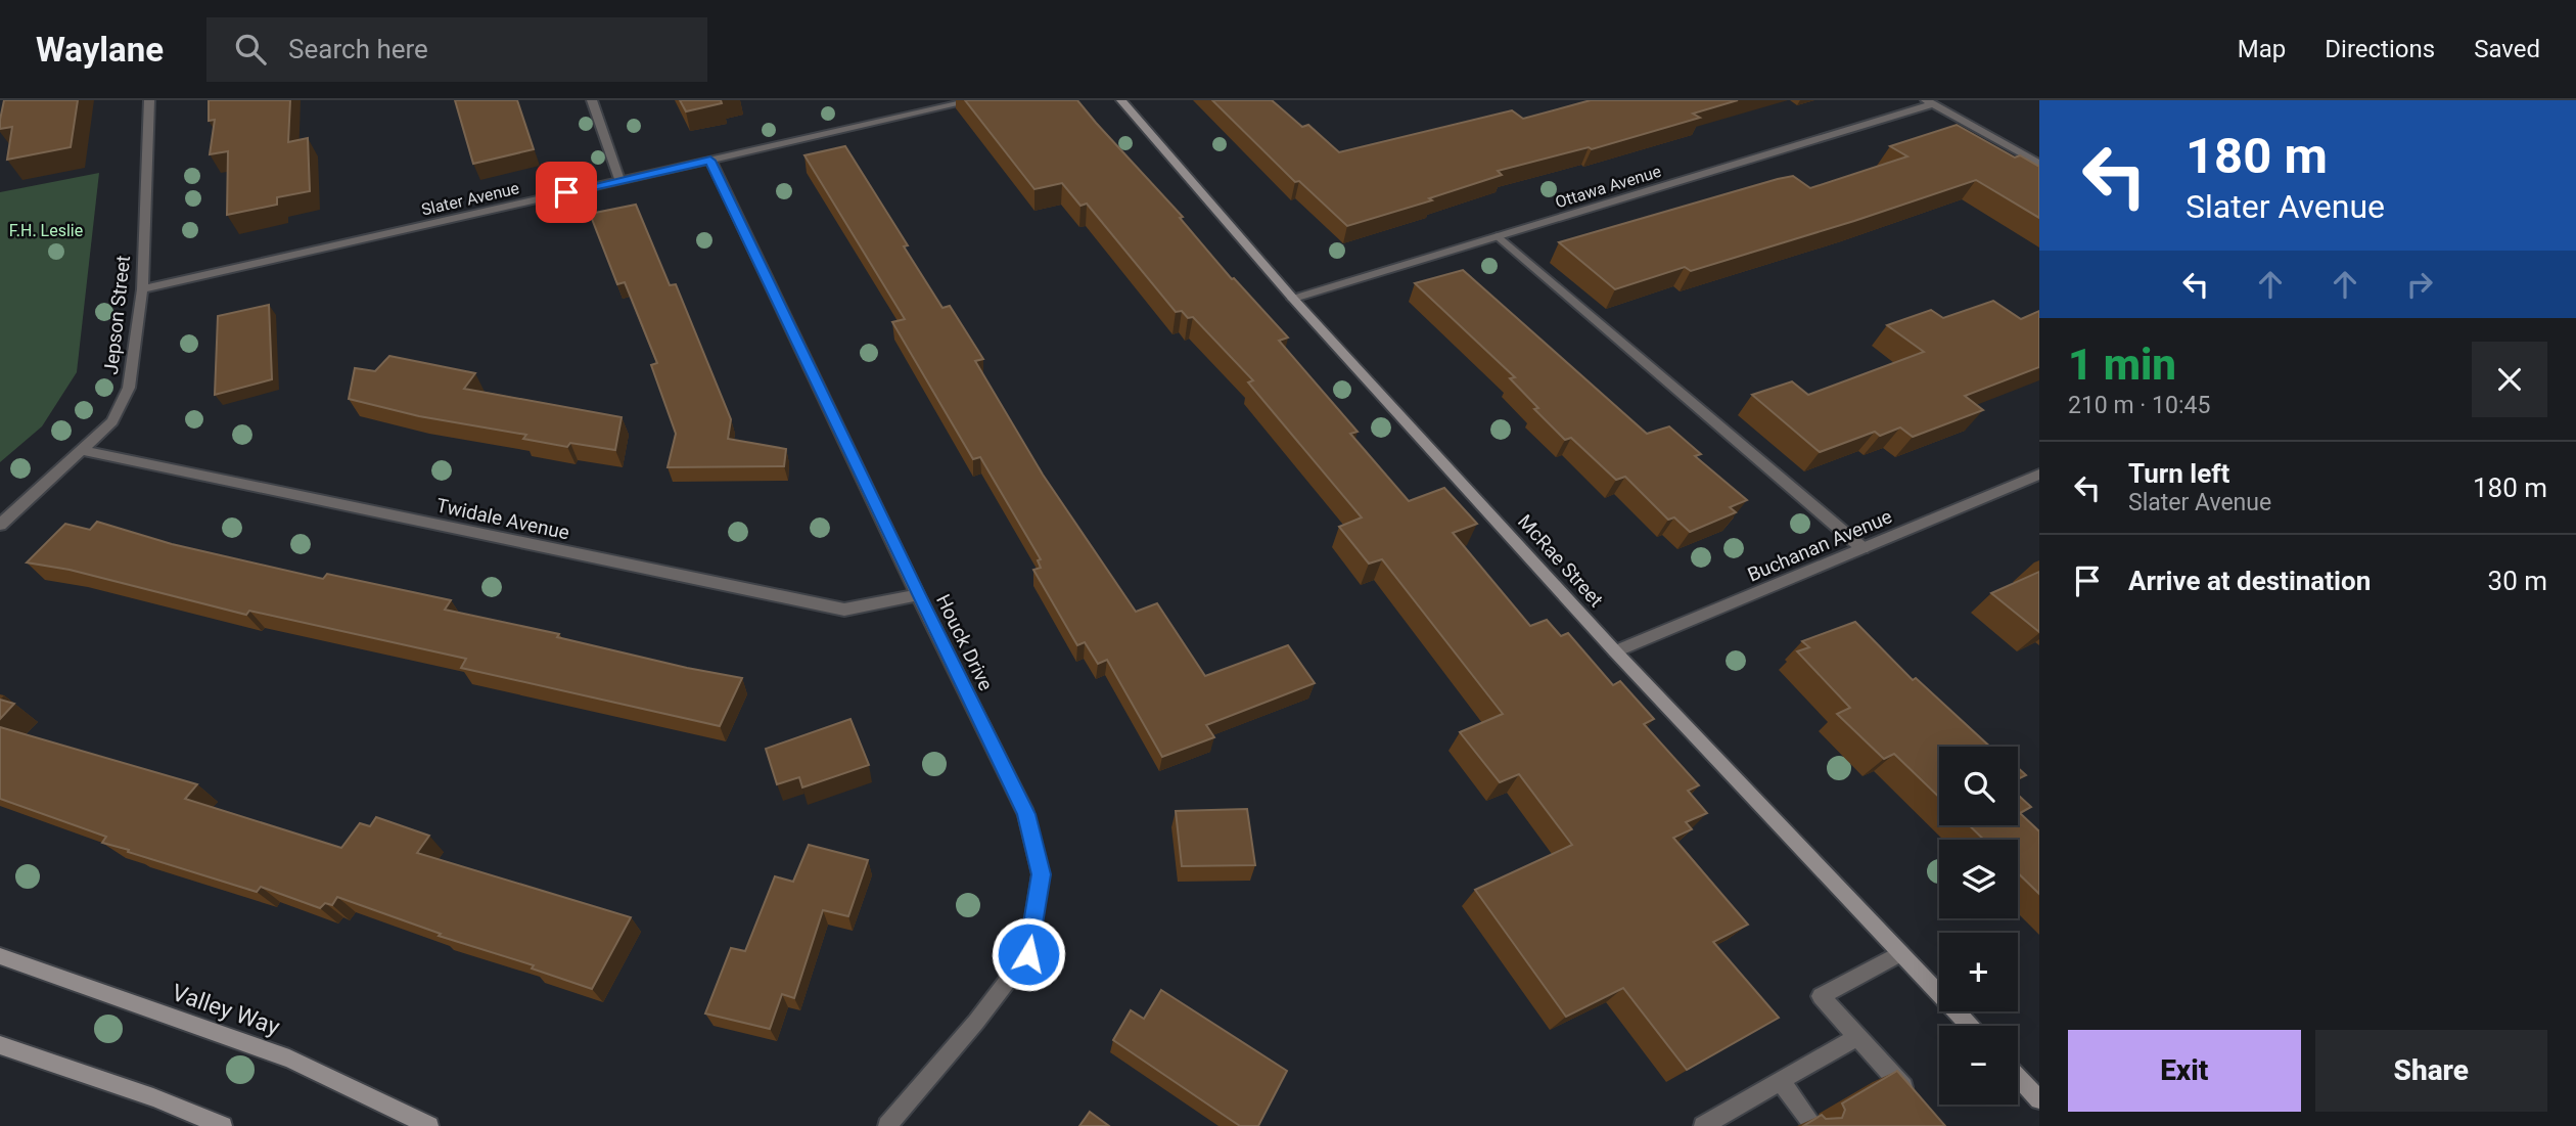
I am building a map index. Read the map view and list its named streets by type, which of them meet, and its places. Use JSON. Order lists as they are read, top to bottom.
{
  "streets": {
    "street": [
      "Ottawa Avenue",
      "Slater Avenue",
      "Jepson Street",
      "Twidale Avenue",
      "Buchanan Avenue",
      "McRae Street",
      "Houck Drive",
      "Valley Way"
    ]
  },
  "crossings": [
    ["Ottawa Avenue", "McRae Street"],
    ["Slater Avenue", "Jepson Street"],
    ["Slater Avenue", "Houck Drive"],
    ["Jepson Street", "Twidale Avenue"],
    ["Twidale Avenue", "Houck Drive"],
    ["Buchanan Avenue", "McRae Street"]
  ],
  "parks": ["F.H. Leslie"],
  "page": {
    "header": "Waylane",
    "search": "Search here",
    "nav": ["Map", "Directions", "Saved"],
    "turn": ["180 m", "Slater Avenue"],
    "heading": ["1 min", "210 m · 10:45"],
    "list": [
      {
        "name": "Turn left",
        "note": "Slater Avenue",
        "value": "180 m"
      },
      {
        "name": "Arrive at destination",
        "value": "30 m"
      }
    ],
    "map_buttons": ["+", "−"],
    "buttons": ["Exit", "Share"]
  }
}
